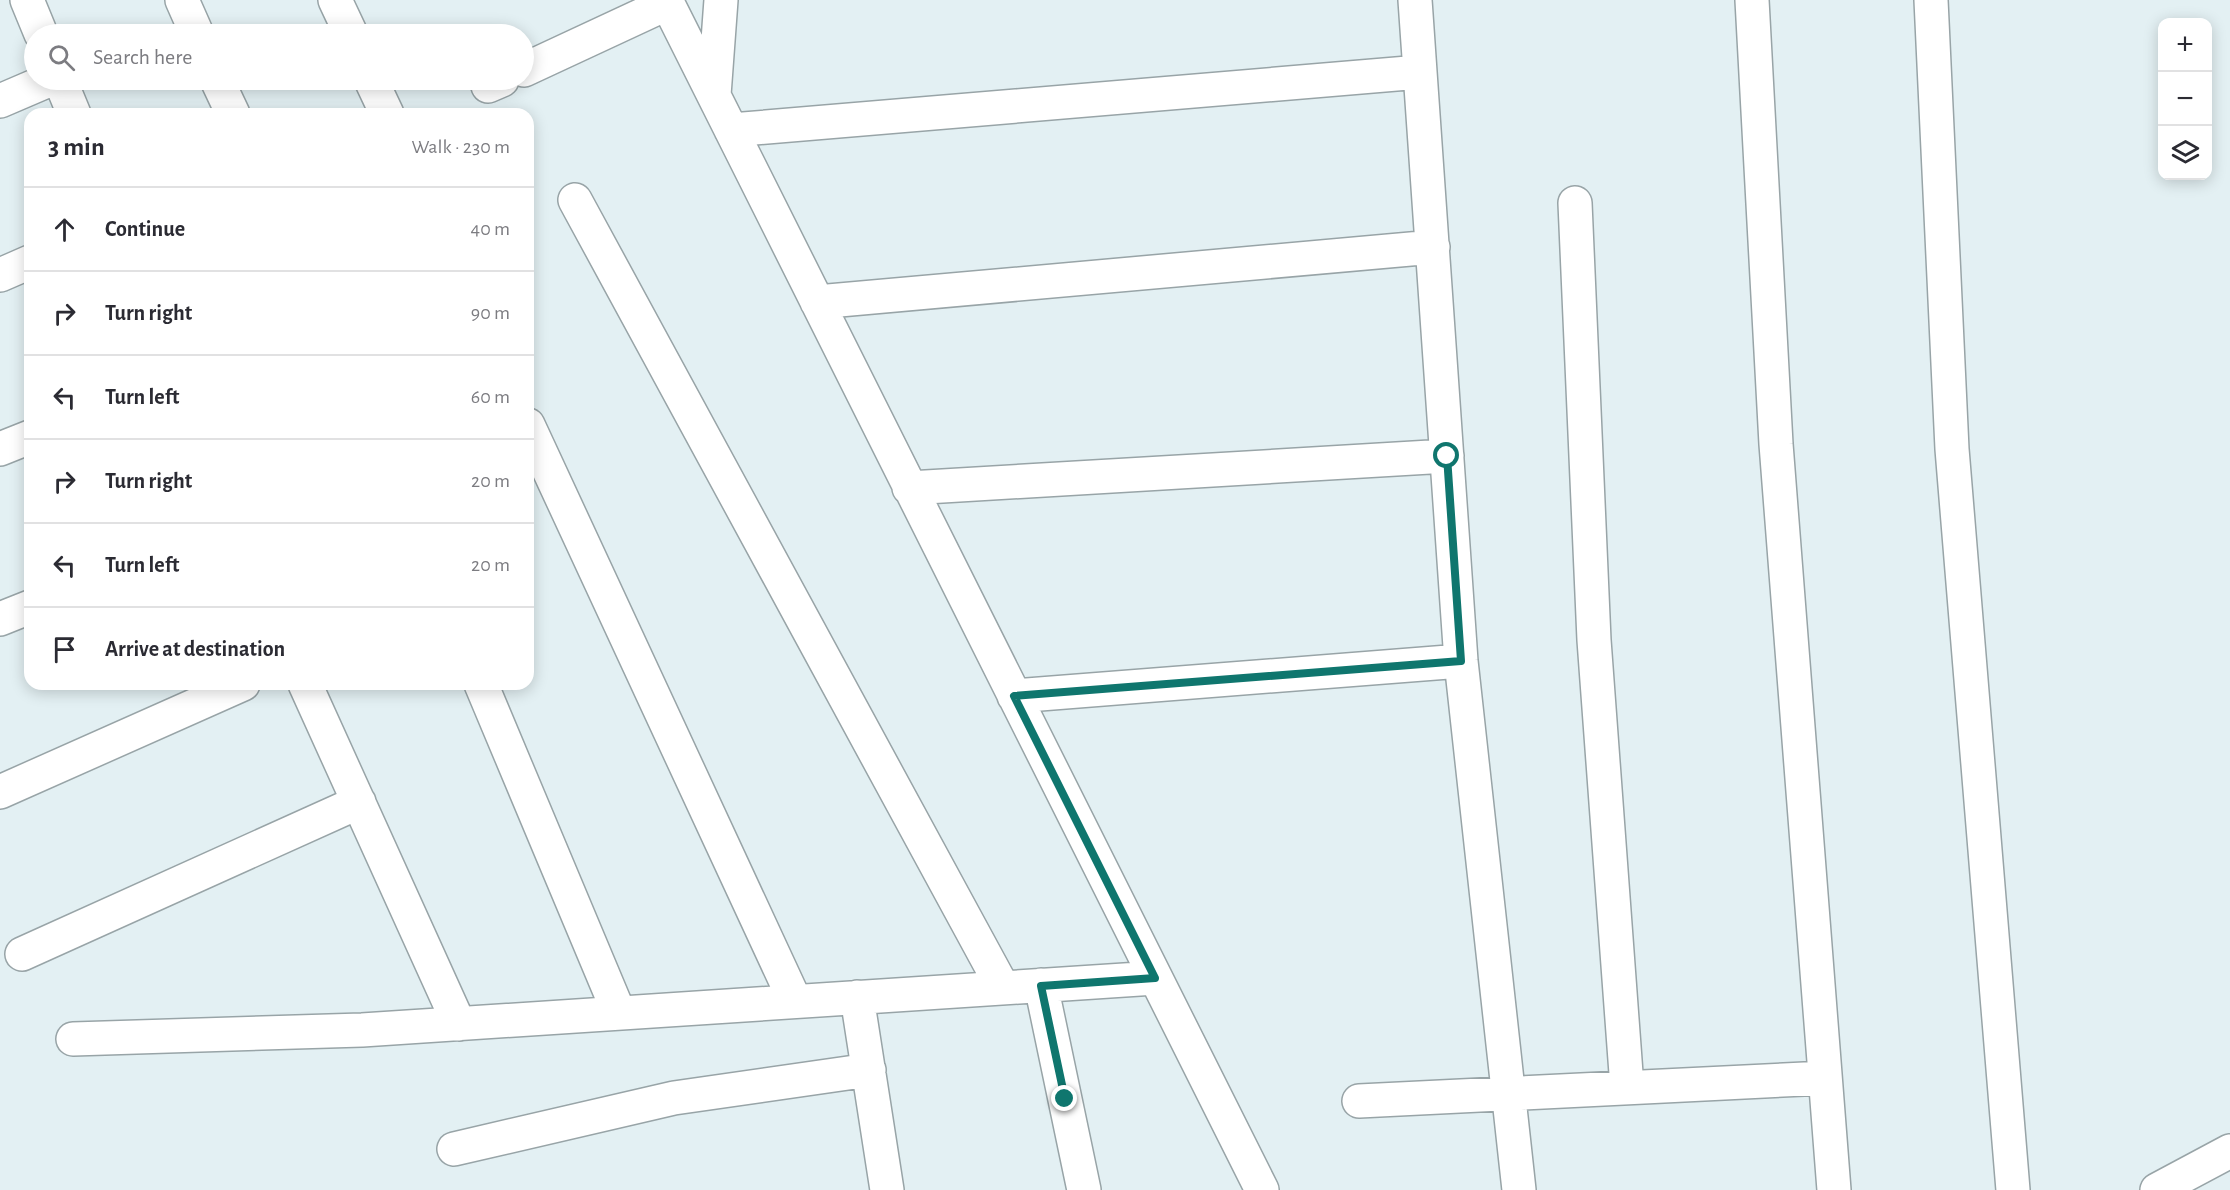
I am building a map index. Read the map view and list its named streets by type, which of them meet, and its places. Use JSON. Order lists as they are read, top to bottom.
{
  "page": {
    "map_buttons": ["+", "−"],
    "search": "Search here",
    "heading": ["3 min", "Walk · 230 m"],
    "list": [
      ["Continue", "40 m"],
      ["Turn right", "90 m"],
      ["Turn left", "60 m"],
      ["Turn right", "20 m"],
      ["Turn left", "20 m"],
      "Arrive at destination"
    ]
  }
}
